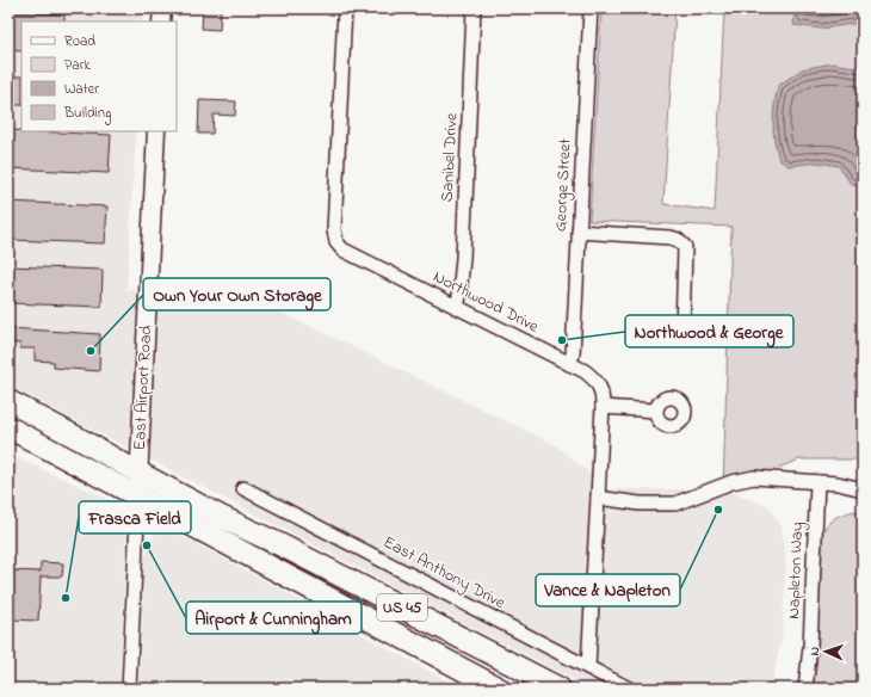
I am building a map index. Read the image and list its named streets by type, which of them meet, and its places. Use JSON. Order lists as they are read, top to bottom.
{
  "streets": {
    "main road": ["US 45"],
    "street": [
      "Sanibel Drive",
      "George Street",
      "Northwood Drive",
      "East Airport Road",
      "Napleton Way",
      "East Anthony Drive"
    ]
  },
  "crossings": [
    ["Sanibel Drive", "Northwood Drive"],
    ["George Street", "Northwood Drive"],
    ["Northwood Drive", "East Anthony Drive"],
    ["East Airport Road", "US 45"]
  ],
  "places": [
    "Northwood & George",
    "Own Your Own Storage",
    "Vance & Napleton",
    "Airport & Cunningham",
    "Frasca Field"
  ],
  "legend": [
    "Road",
    "Park",
    "Water",
    "Building"
  ],
  "north": "left"
}
